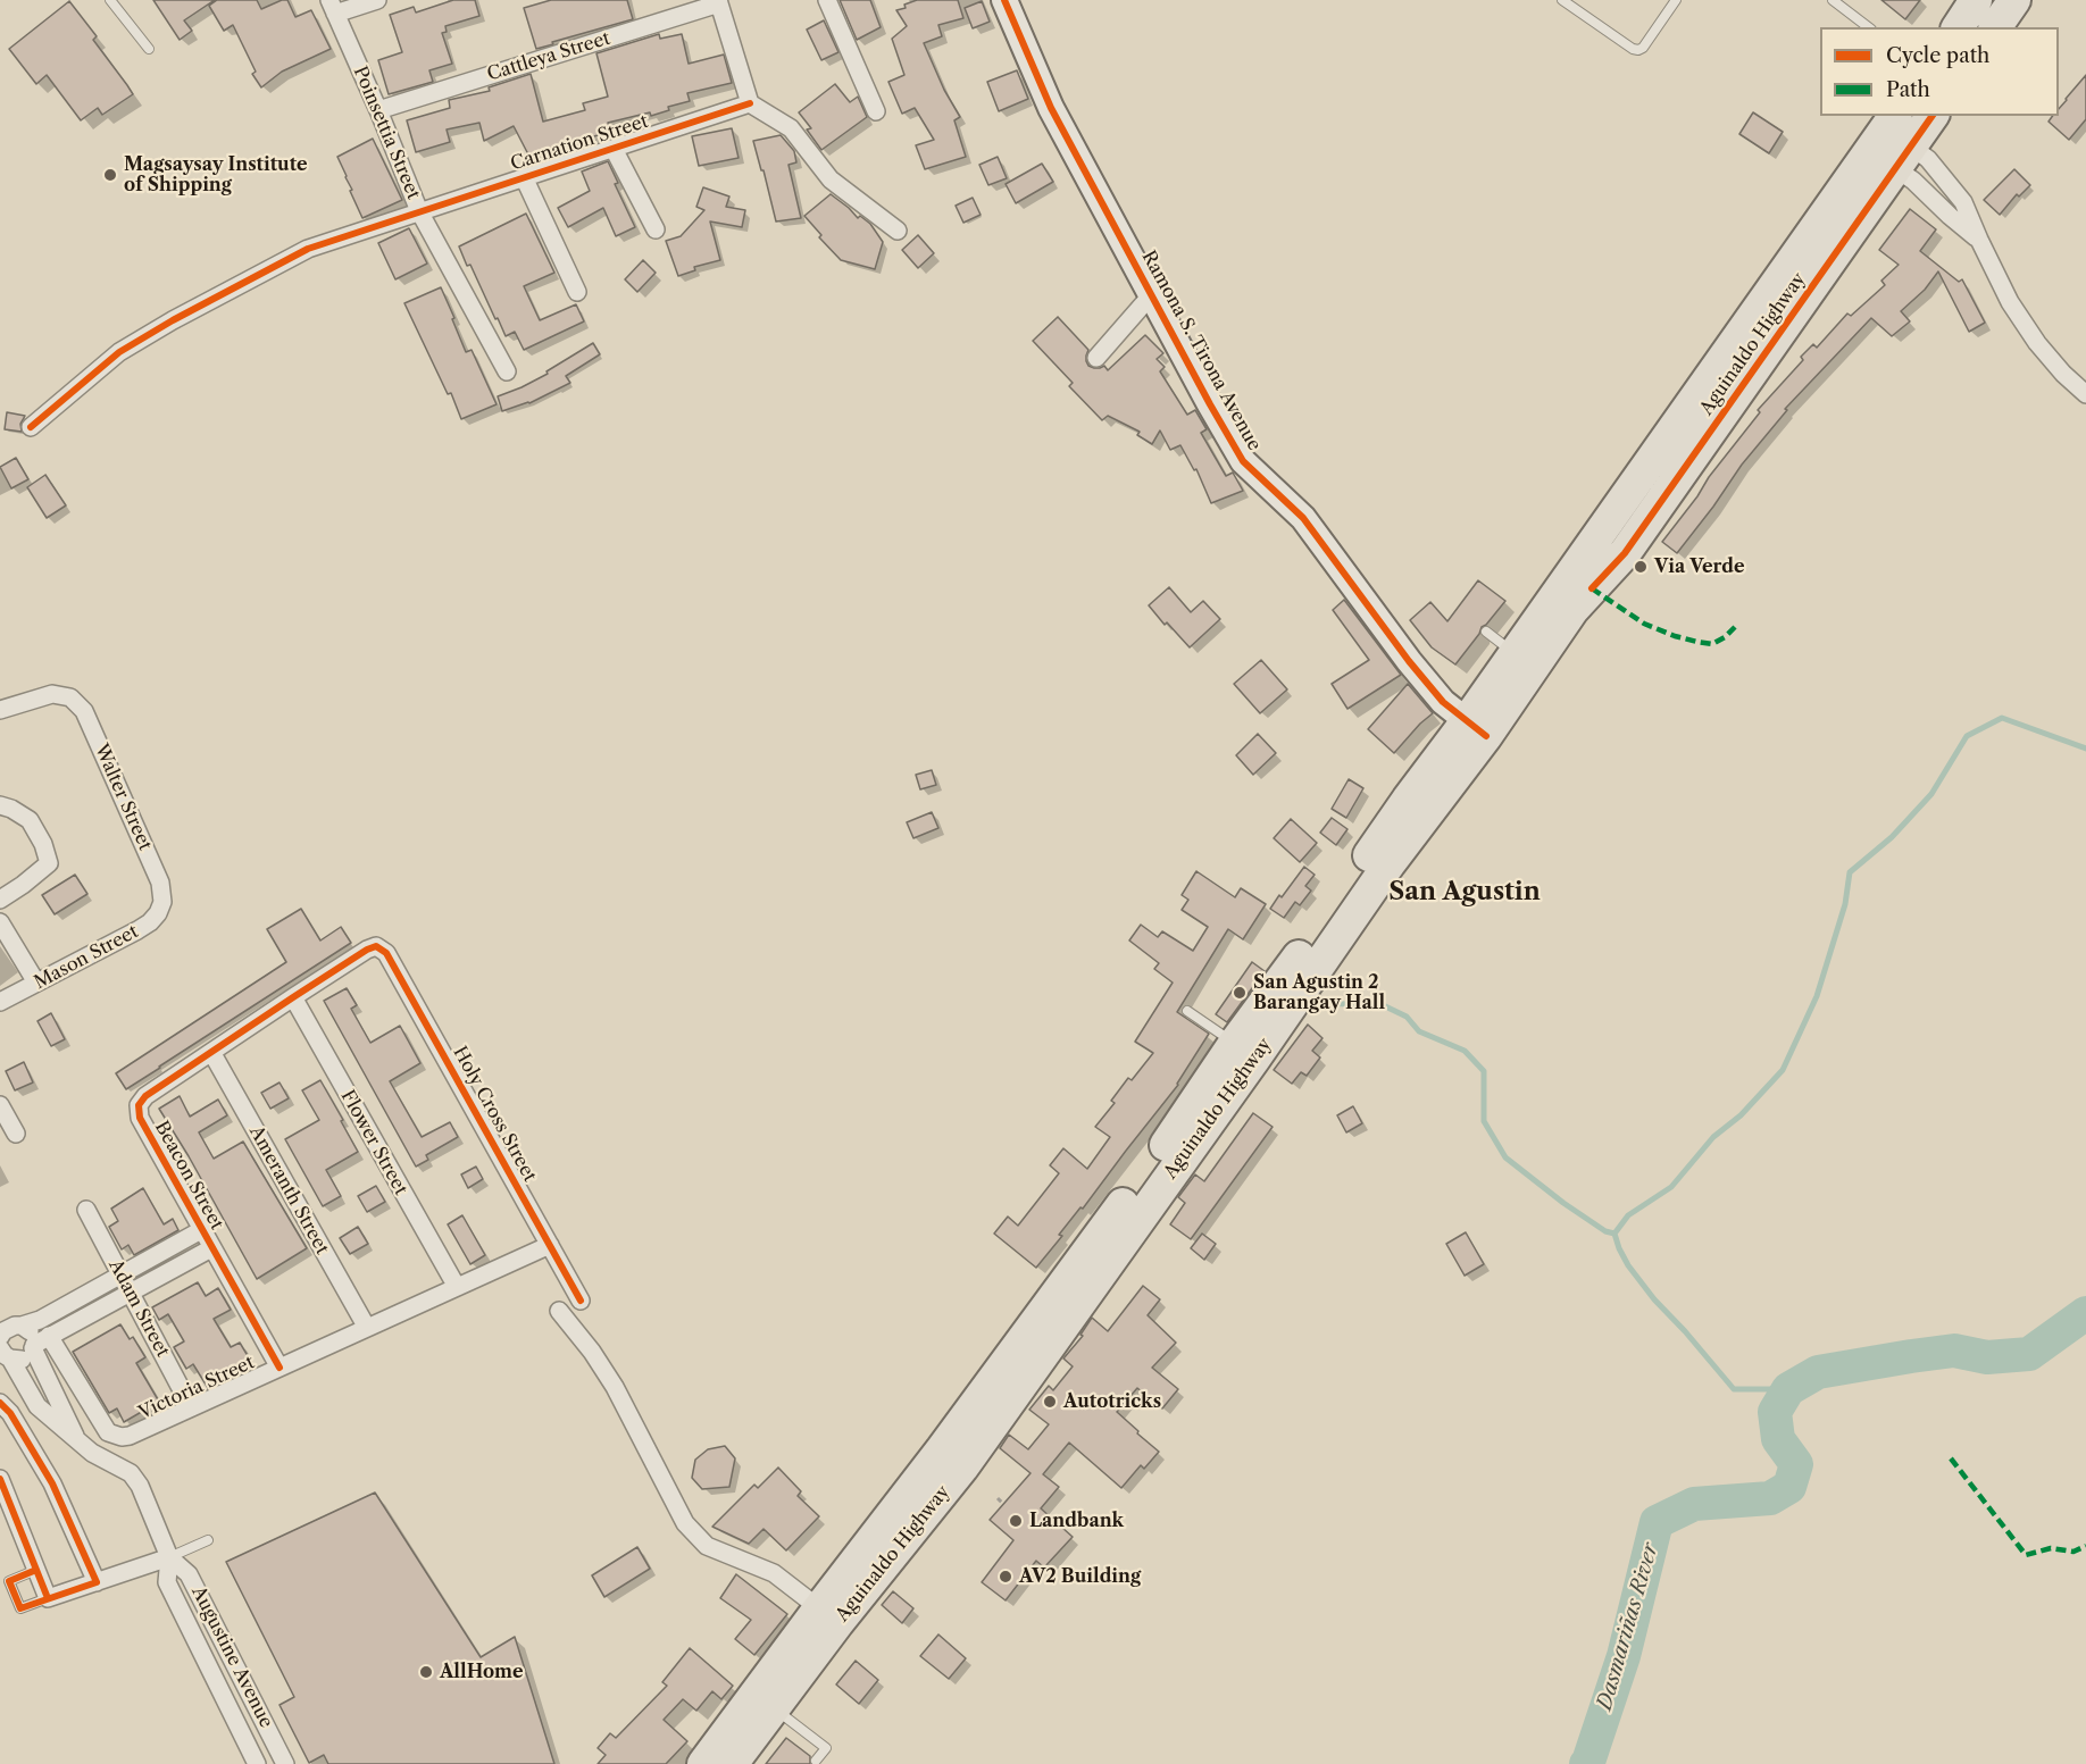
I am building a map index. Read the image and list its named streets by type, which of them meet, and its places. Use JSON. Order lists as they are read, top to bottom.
{
  "streets": {
    "highway": ["Aguinaldo Highway"],
    "street": [
      "Cattleya Street",
      "Poinsettia Street",
      "Carnation Street",
      "Ramona S. Tirona Avenue",
      "Walter Street",
      "Mason Street",
      "Holy Cross Street",
      "Flower Street",
      "Beacon Street",
      "Ameranth Street",
      "Adam Street",
      "Victoria Street",
      "Augustine Avenue"
    ]
  },
  "crossings": [
    ["Cattleya Street", "Poinsettia Street"],
    ["Poinsettia Street", "Carnation Street"],
    ["Aguinaldo Highway", "Ramona S. Tirona Avenue"],
    ["Walter Street", "Mason Street"],
    ["Holy Cross Street", "Beacon Street"],
    ["Holy Cross Street", "Victoria Street"],
    ["Flower Street", "Beacon Street"],
    ["Flower Street", "Victoria Street"],
    ["Beacon Street", "Ameranth Street"],
    ["Beacon Street", "Victoria Street"],
    ["Ameranth Street", "Victoria Street"],
    ["Adam Street", "Victoria Street"]
  ],
  "districts": ["San Agustin"],
  "water": ["Dasmariñas River"],
  "places": [
    "Magsaysay Institute of Shipping",
    "Via Verde",
    "San Agustin 2 Barangay Hall",
    "Autotricks",
    "Landbank",
    "AV2 Building",
    "AllHome"
  ],
  "legend": ["Cycle path", "Path"]
}
